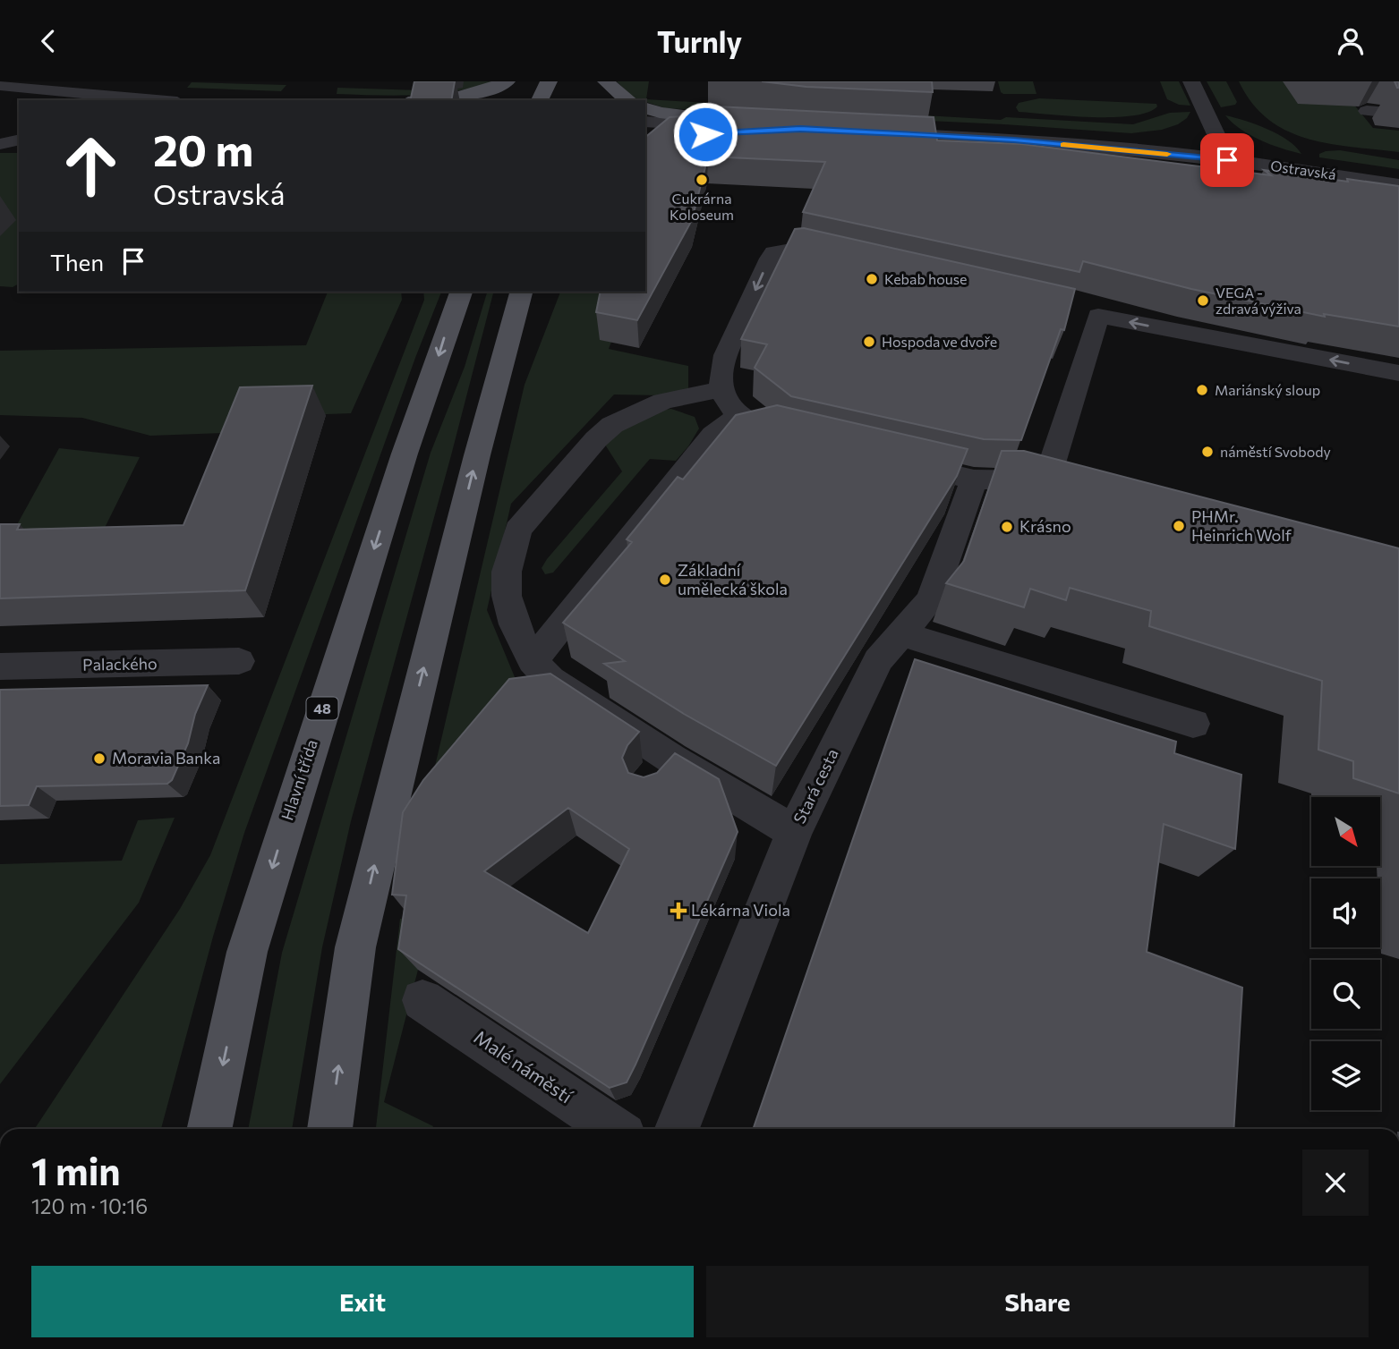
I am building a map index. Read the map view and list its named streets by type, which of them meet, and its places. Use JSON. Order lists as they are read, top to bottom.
{
  "streets": {
    "main road": ["48", "Hlavní třída"],
    "street": [
      "Ostravská",
      "Palackého",
      "Stará cesta",
      "Malé náměstí"
    ]
  },
  "places": {
    "other": [
      "Cukrárna Koloseum",
      "Kebab house",
      "VEGA - zdravá výživa",
      "Hospoda ve dvoře",
      "Mariánský sloup",
      "náměstí Svobody",
      "PHMr. Heinrich Wolf",
      "Krásno",
      "Základní umělecká škola",
      "Moravia Banka"
    ],
    "health": ["Lékárna Viola"]
  },
  "north": "bottom right",
  "page": {
    "header": "Turnly",
    "turn": ["20 m", "Ostravská"],
    "then": "Then",
    "heading": ["1 min", "120 m · 10:16"],
    "buttons": ["Exit", "Share"]
  }
}
